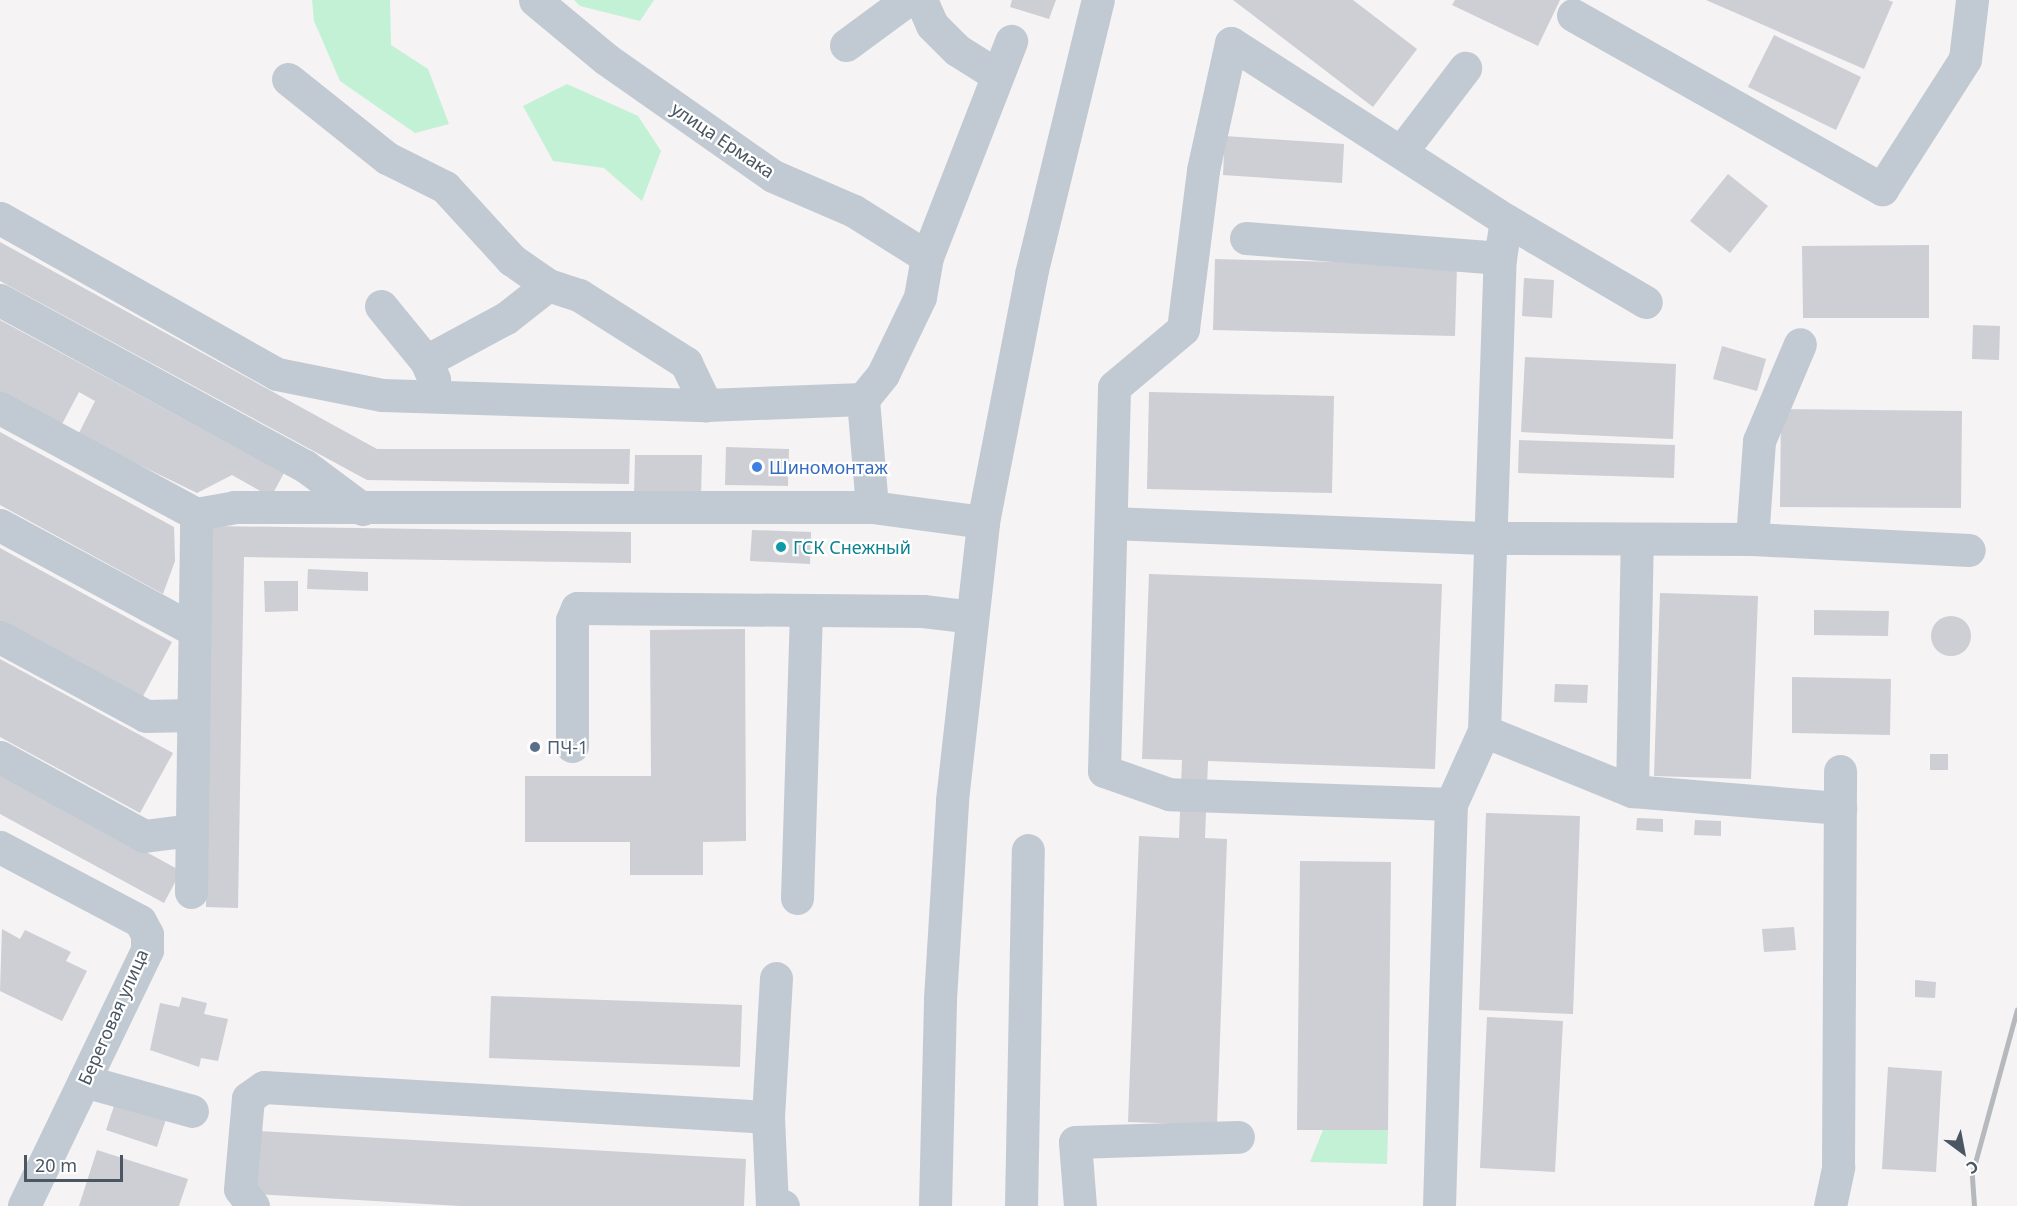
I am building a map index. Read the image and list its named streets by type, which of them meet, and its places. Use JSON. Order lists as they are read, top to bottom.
{
  "streets": {
    "street": ["улица Ермака", "Береговая улица"]
  },
  "places": ["Шиномонтаж", "ГСК Снежный", "ПЧ-1"],
  "scale_bar": "20 m",
  "north": "bottom right"
}
